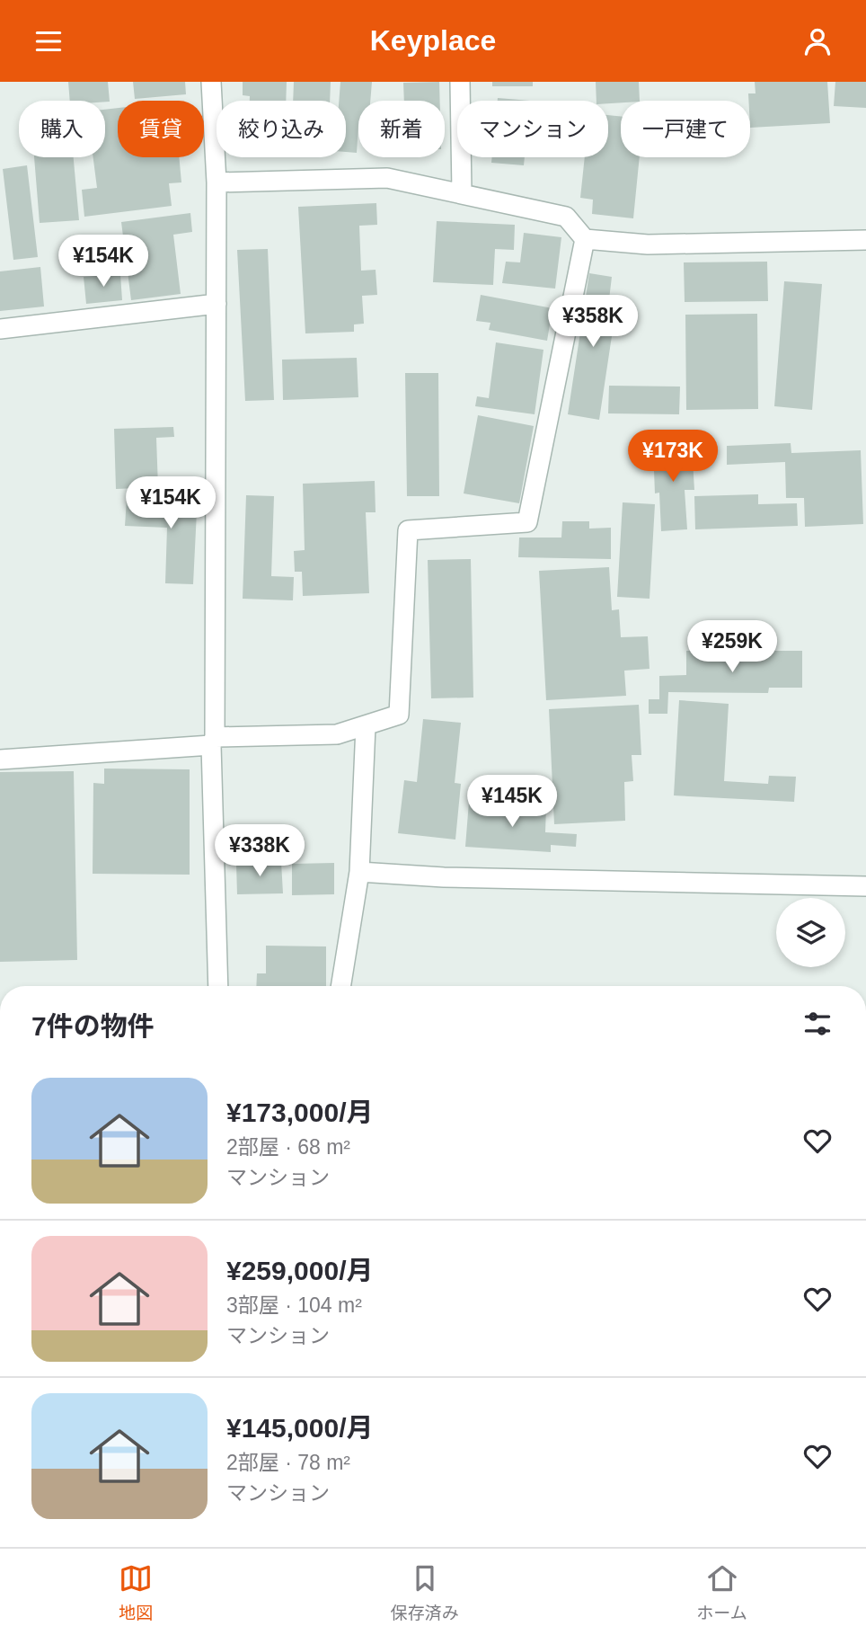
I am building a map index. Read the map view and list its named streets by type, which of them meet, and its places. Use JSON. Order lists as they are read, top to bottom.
{
  "page": {
    "header": "Keyplace",
    "chip": [
      "購入",
      "賃貸",
      "絞り込み",
      "新着",
      "マンション",
      "一戸建て"
    ],
    "price": [
      "¥154K",
      "¥358K",
      "¥173K",
      "¥154K",
      "¥259K",
      "¥145K",
      "¥338K"
    ],
    "heading": "7件の物件",
    "list": [
      {
        "name": "¥173,000/月",
        "note": "2部屋 · 68 m² · マンション"
      },
      {
        "name": "¥259,000/月",
        "note": "3部屋 · 104 m² · マンション"
      },
      {
        "name": "¥145,000/月",
        "note": "2部屋 · 78 m² · マンション"
      }
    ],
    "tabs": ["地図", "保存済み", "ホーム"]
  }
}
